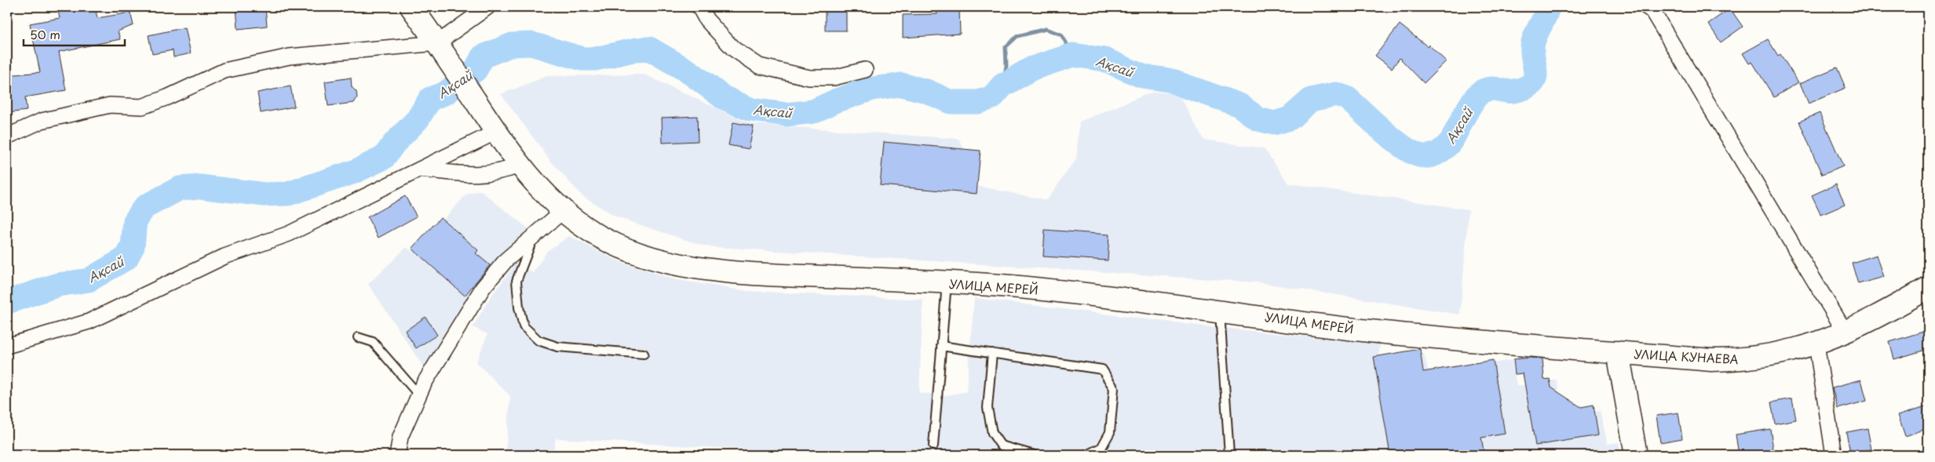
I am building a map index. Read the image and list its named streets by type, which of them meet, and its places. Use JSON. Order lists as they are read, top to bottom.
{
  "streets": {
    "main road": ["УЛИЦА МЕРЕЙ", "УЛИЦА КУНАЕВА"]
  },
  "crossings": [
    ["УЛИЦА МЕРЕЙ", "УЛИЦА КУНАЕВА"]
  ],
  "water": ["Ақсай"],
  "scale_bar": "50 m"
}
